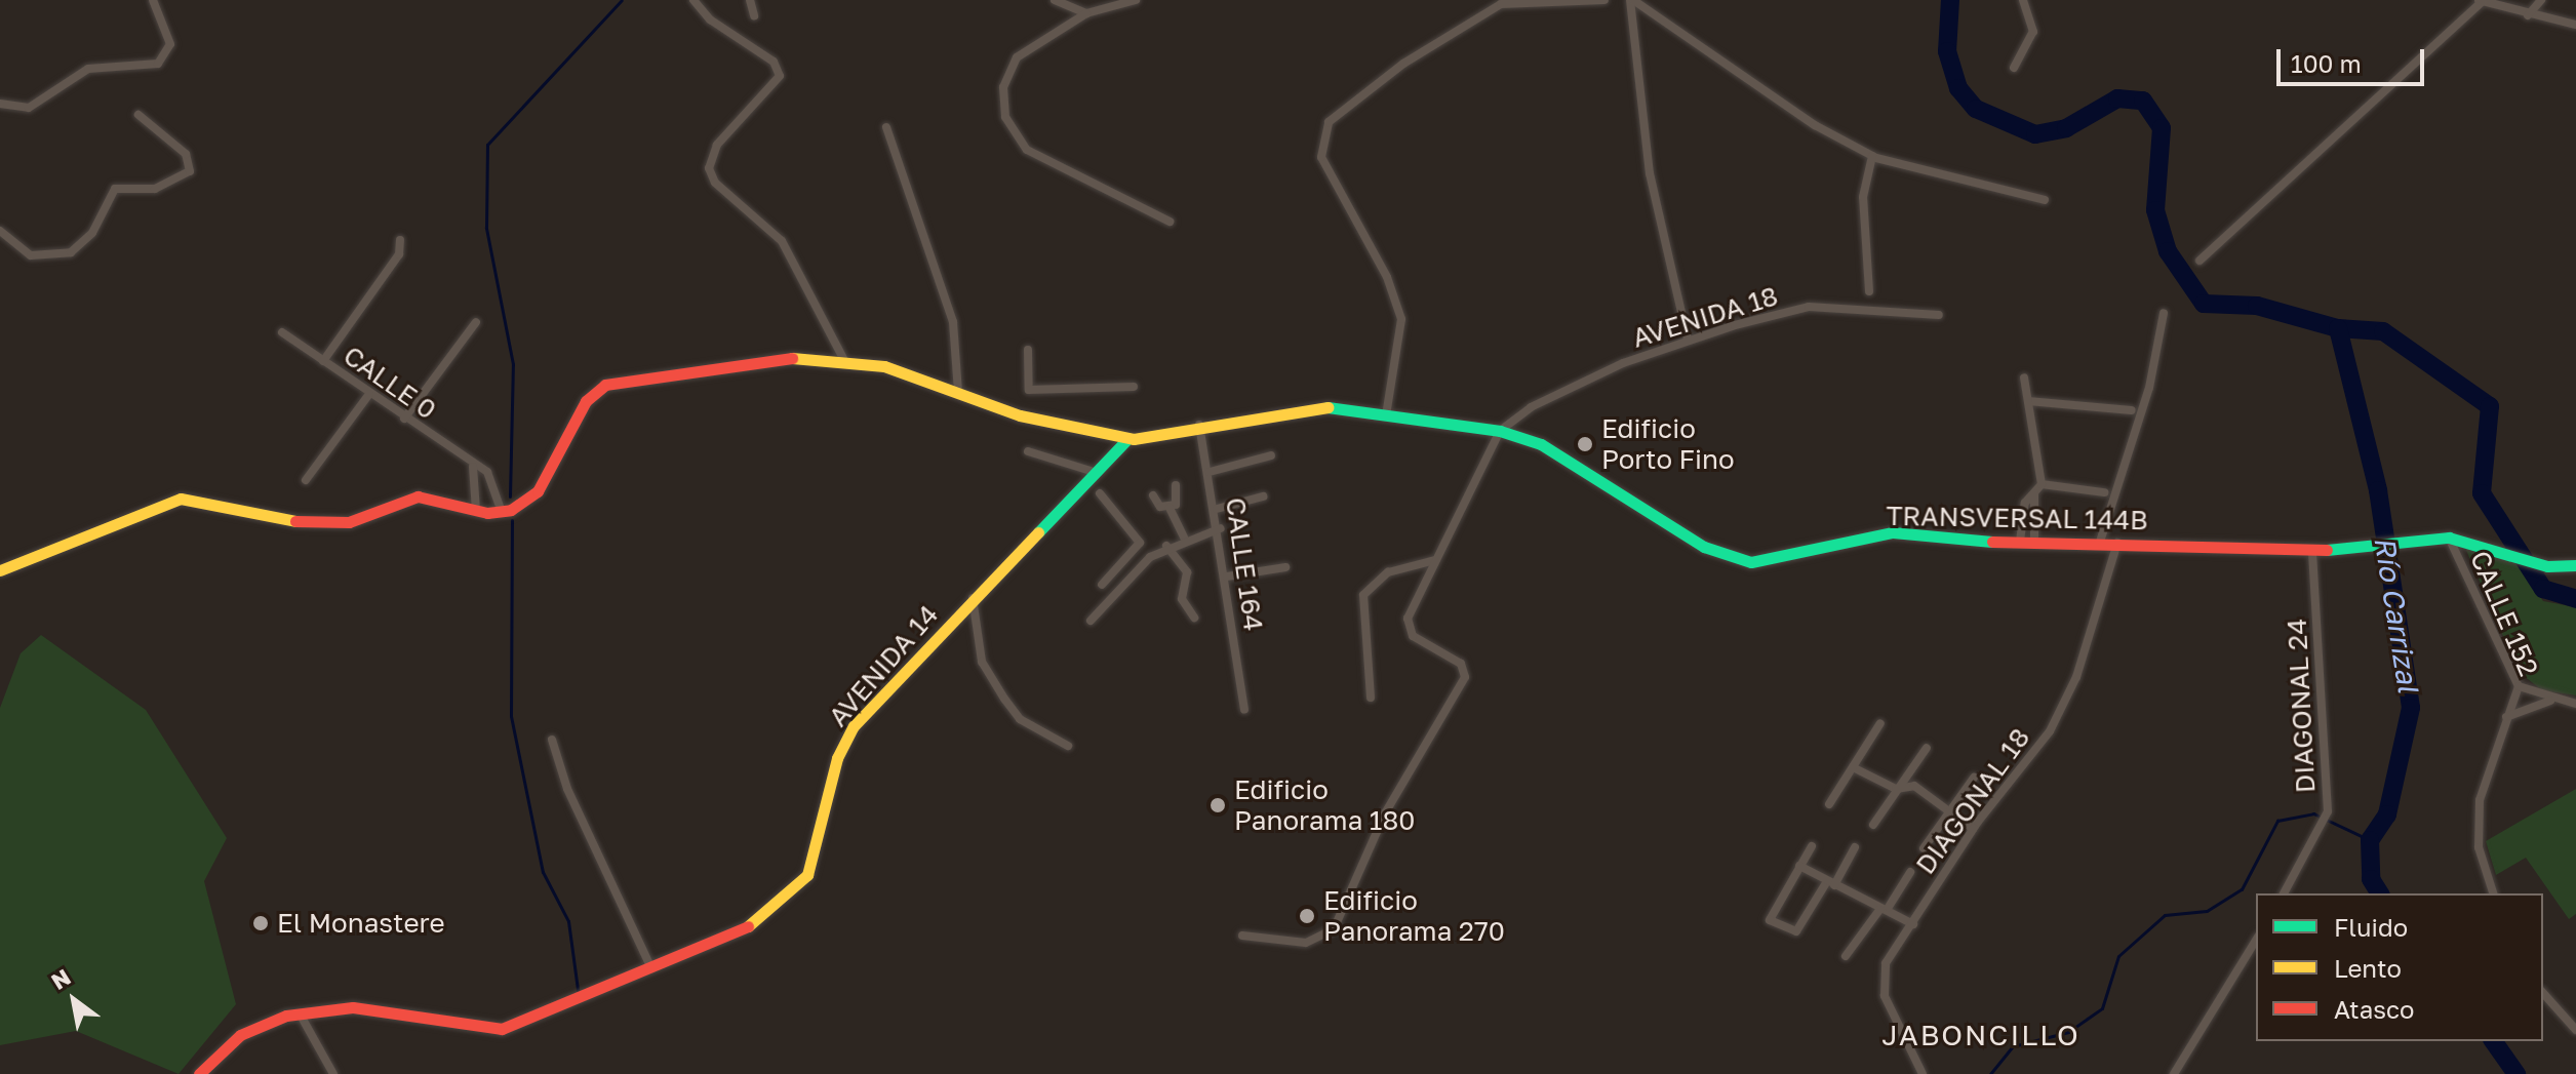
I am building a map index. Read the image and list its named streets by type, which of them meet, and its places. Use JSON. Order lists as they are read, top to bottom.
{
  "streets": {
    "street": [
      "AVENIDA 18",
      "CALLE 0",
      "TRANSVERSAL 144B",
      "CALLE 164",
      "CALLE 152",
      "AVENIDA 14",
      "DIAGONAL 24",
      "DIAGONAL 18"
    ]
  },
  "crossings": [
    ["AVENIDA 18", "TRANSVERSAL 144B"],
    ["CALLE 0", "TRANSVERSAL 144B"],
    ["TRANSVERSAL 144B", "CALLE 164"],
    ["TRANSVERSAL 144B", "CALLE 152"],
    ["TRANSVERSAL 144B", "AVENIDA 14"],
    ["TRANSVERSAL 144B", "DIAGONAL 24"],
    ["TRANSVERSAL 144B", "DIAGONAL 18"]
  ],
  "districts": ["JABONCILLO"],
  "water": ["Río Carrizal"],
  "places": [
    "Edificio Porto Fino",
    "Edificio Panorama 180",
    "Edificio Panorama 270",
    "El Monastere"
  ],
  "legend": ["Fluido", "Lento", "Atasco"],
  "scale_bar": "100 m",
  "north": "top left"
}
